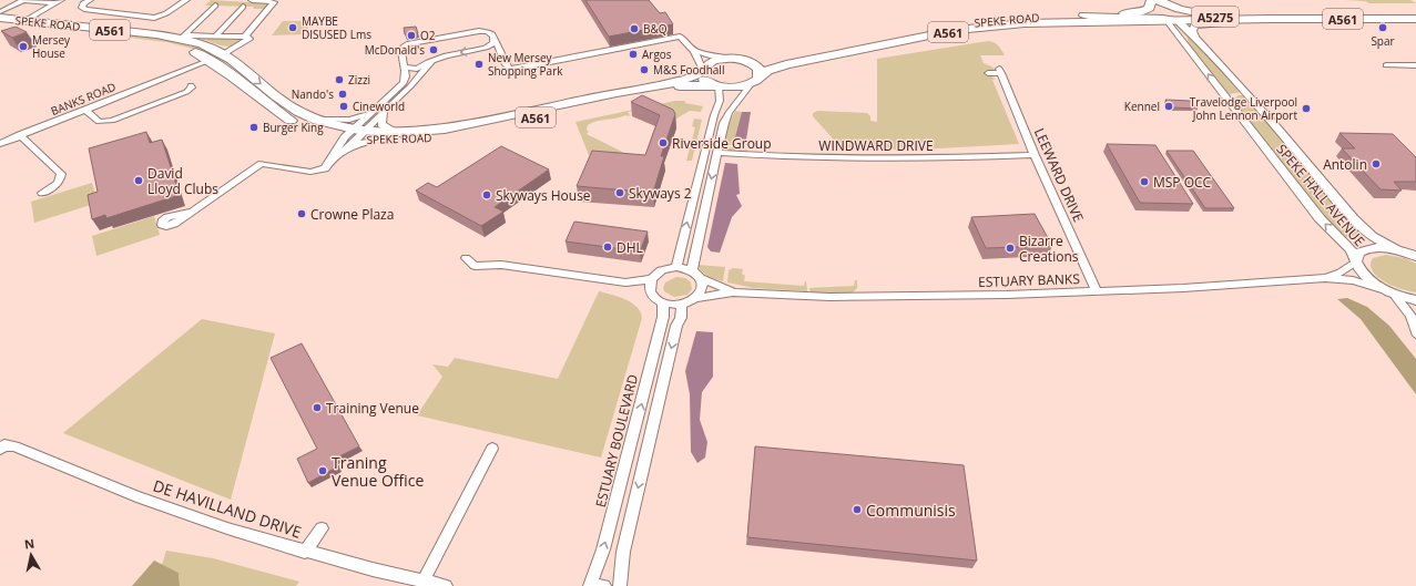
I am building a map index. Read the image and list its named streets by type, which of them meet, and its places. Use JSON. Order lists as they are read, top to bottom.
{
  "streets": {
    "highway": ["A5275", "A561", "SPEKE ROAD"],
    "street": [
      "BANKS ROAD",
      "WINDWARD DRIVE",
      "LEEWARD DRIVE",
      "SPEKE HALL AVENUE",
      "ESTUARY BANKS",
      "ESTUARY BOULEVARD",
      "DE HAVILLAND DRIVE"
    ]
  },
  "crossings": [
    ["A5275", "A561"],
    ["A561", "SPEKE ROAD"],
    ["A561", "SPEKE HALL AVENUE"],
    ["SPEKE ROAD", "BANKS ROAD"],
    ["SPEKE ROAD", "SPEKE HALL AVENUE"],
    ["WINDWARD DRIVE", "LEEWARD DRIVE"],
    ["LEEWARD DRIVE", "ESTUARY BANKS"],
    ["SPEKE HALL AVENUE", "ESTUARY BANKS"],
    ["ESTUARY BANKS", "ESTUARY BOULEVARD"]
  ],
  "places": [
    "MAYBE DISUSED Lms",
    "Spar",
    "B&Q",
    "O2",
    "Mersey House",
    "McDonald's",
    "Argos",
    "New Mersey Shopping Park",
    "M&S Foodhall",
    "Zizzi",
    "Nando's",
    "Cineworld",
    "Kennel",
    "Travelodge Liverpool John Lennon Airport",
    "Burger King",
    "Riverside Group",
    "Antolin",
    "David Lloyd Clubs",
    "MSP OCC",
    "Skyways 2",
    "Skyways House",
    "Crowne Plaza",
    "DHL",
    "Bizarre Creations",
    "Training Venue",
    "Traning Venue Office",
    "Communisis"
  ],
  "north": "top"
}
